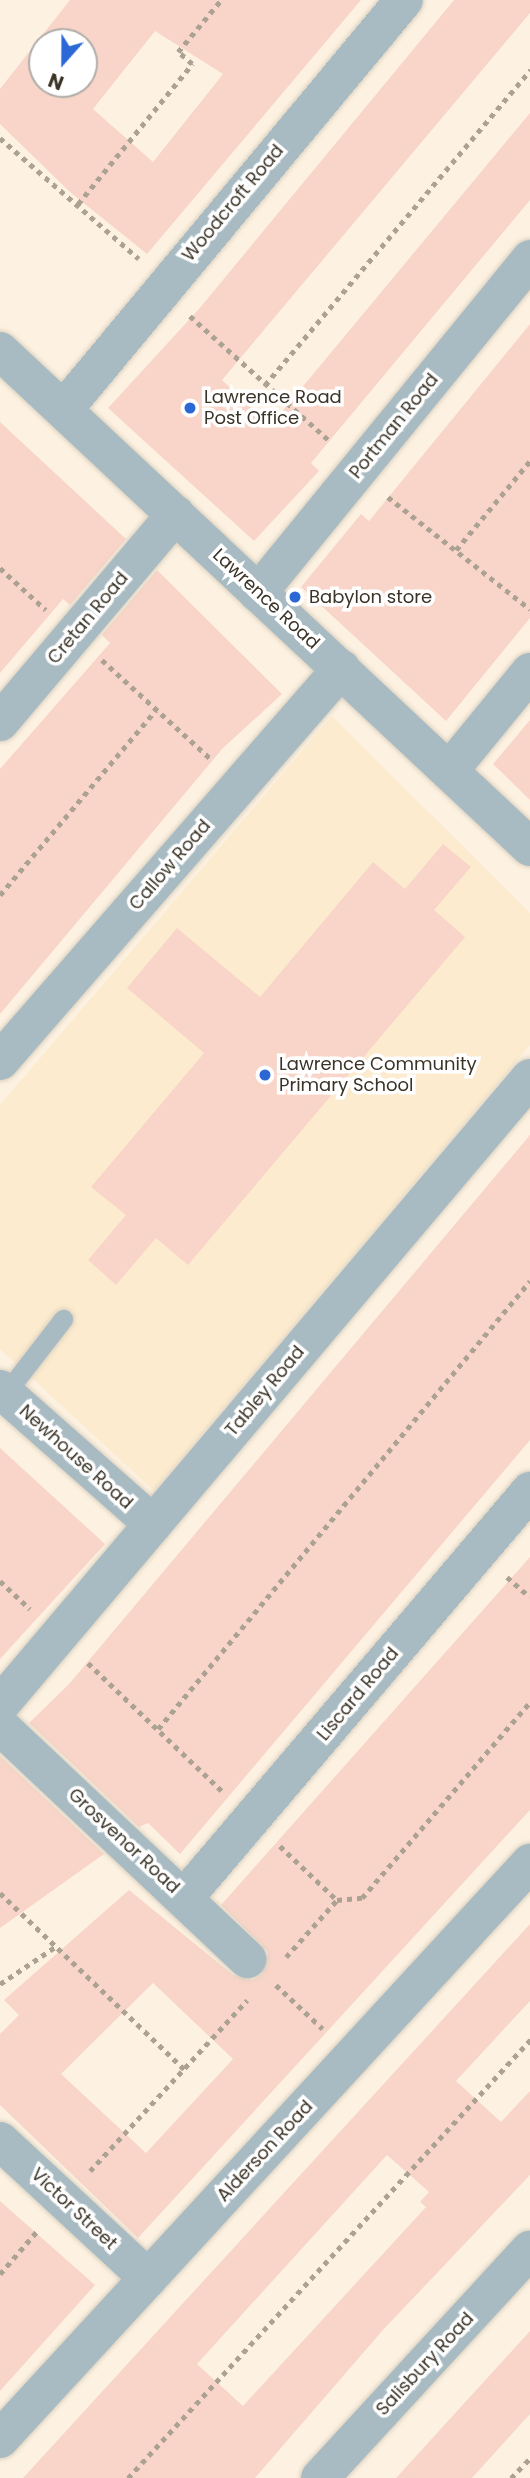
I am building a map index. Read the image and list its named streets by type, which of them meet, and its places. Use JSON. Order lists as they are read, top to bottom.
{
  "streets": {
    "street": [
      "Woodcroft Road",
      "Portman Road",
      "Lawrence Road",
      "Cretan Road",
      "Callow Road",
      "Tabley Road",
      "Newhouse Road",
      "Liscard Road",
      "Grosvenor Road",
      "Alderson Road",
      "Victor Street",
      "Salisbury Road"
    ]
  },
  "crossings": [
    ["Woodcroft Road", "Lawrence Road"],
    ["Portman Road", "Lawrence Road"],
    ["Lawrence Road", "Cretan Road"],
    ["Lawrence Road", "Callow Road"],
    ["Tabley Road", "Newhouse Road"],
    ["Liscard Road", "Grosvenor Road"],
    ["Alderson Road", "Victor Street"]
  ],
  "places": ["Lawrence Road Post Office", "Babylon store", "Lawrence Community Primary School"],
  "north": "bottom"
}
